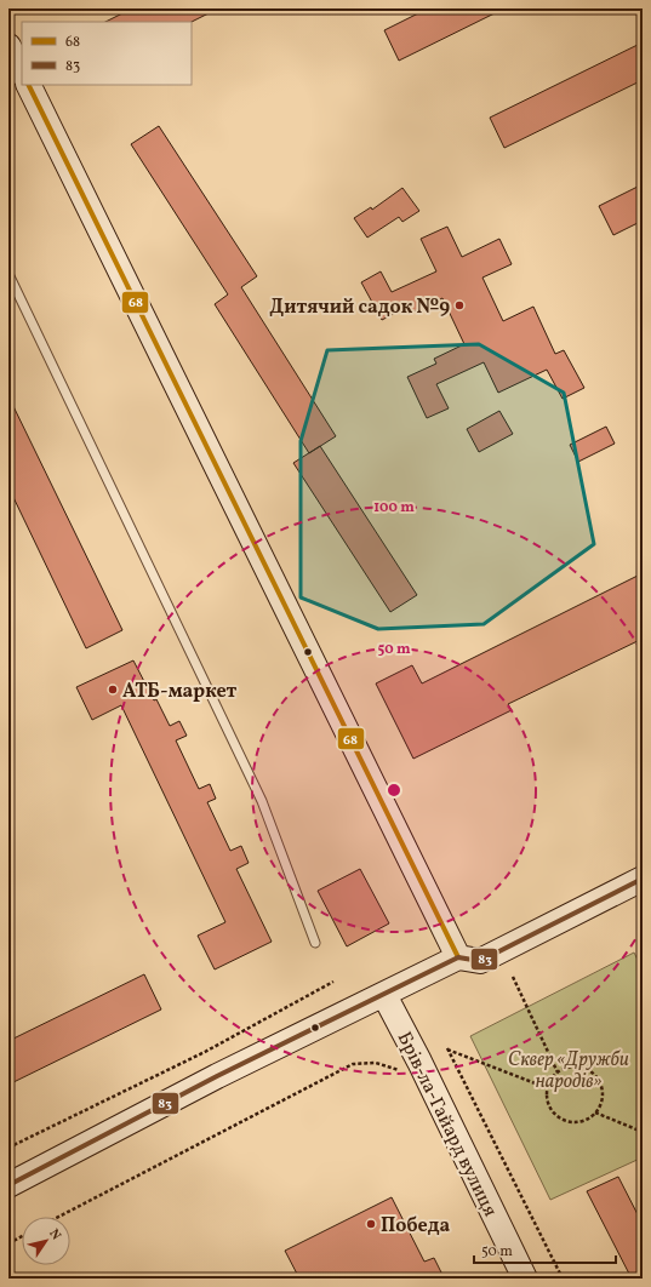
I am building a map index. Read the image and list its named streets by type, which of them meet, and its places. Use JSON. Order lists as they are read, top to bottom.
{
  "streets": {
    "main road": ["Брів-ла-Гайард вулиця"]
  },
  "parks": ["Сквер «Дружби народів»"],
  "places": ["Дитячий садок №9", "АТБ-маркет", "Победа"],
  "lines": ["transit line 68", "transit line 83"],
  "legend": ["68", "83"],
  "scale_bar": "50 m",
  "north": "top right",
  "rings": ["100 m", "50 m"]
}
